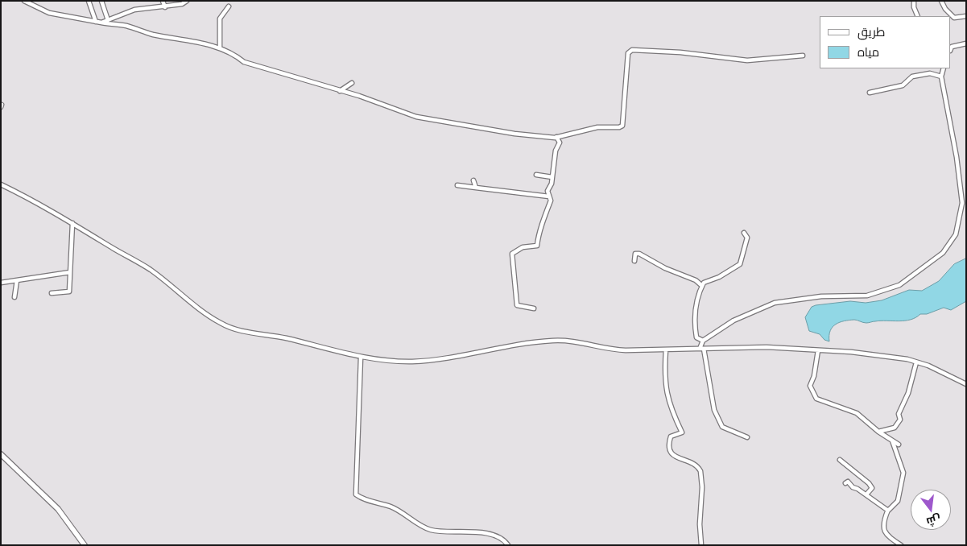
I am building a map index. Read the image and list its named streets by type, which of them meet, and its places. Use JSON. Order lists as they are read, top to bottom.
{
  "legend": ["طريق", "مياه"],
  "north": "bottom"
}
